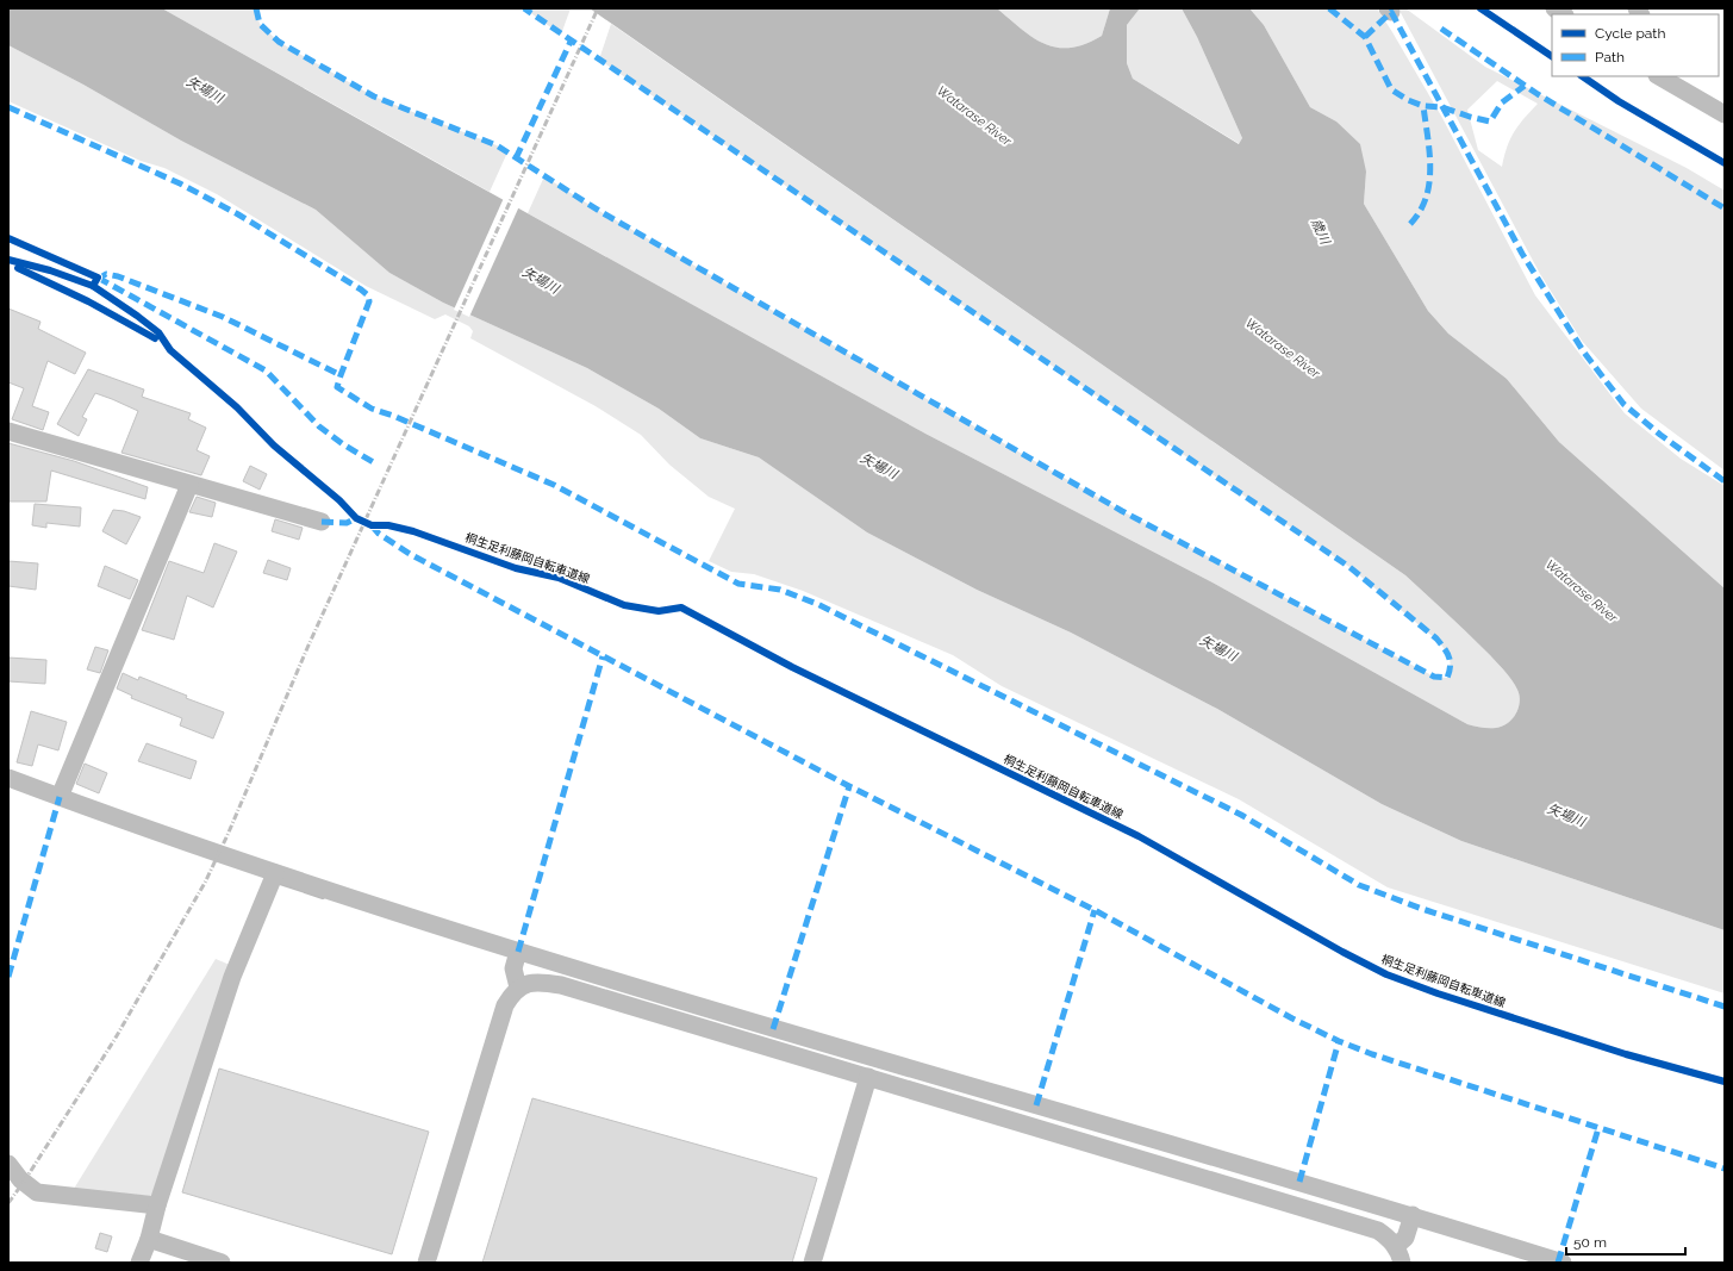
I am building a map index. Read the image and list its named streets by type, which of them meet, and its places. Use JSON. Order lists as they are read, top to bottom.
{
  "streets": {
    "cycle path": ["桐生足利藤岡自転車道線"]
  },
  "water": ["矢場川", "Watarase River", "歳川"],
  "legend": ["Cycle path", "Path"],
  "scale_bar": "50 m"
}
